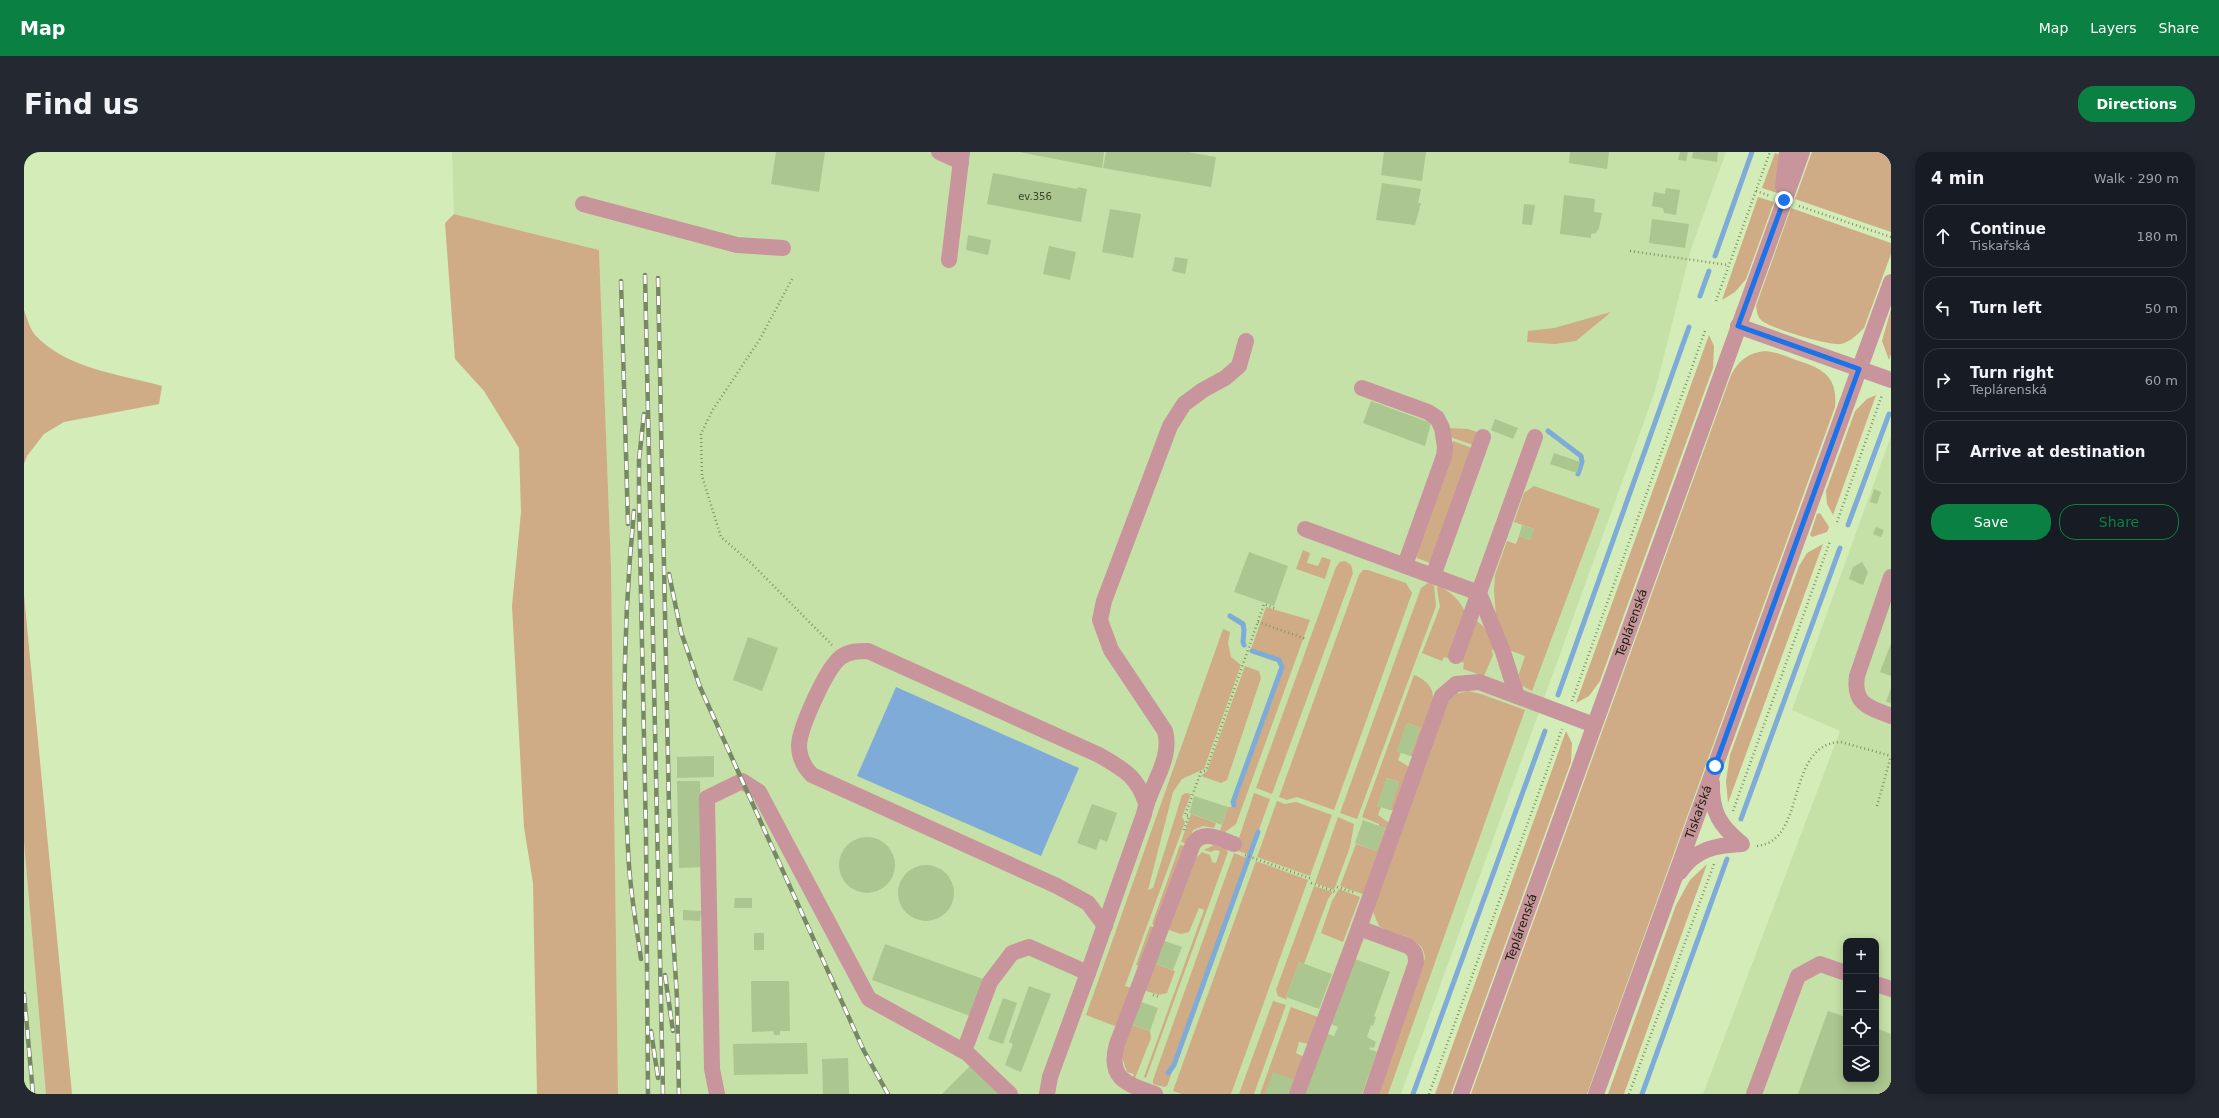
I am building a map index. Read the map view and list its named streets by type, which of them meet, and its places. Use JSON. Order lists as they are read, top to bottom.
{
  "streets": {
    "street": ["Teplárenská", "Tiskařská"]
  },
  "house_numbers": ["ev.356"],
  "page": {
    "header": "Map",
    "nav": ["Map", "Layers", "Share"],
    "buttons": [
      "Directions",
      ["Save", "Share"]
    ],
    "title": "Find us",
    "heading": ["4 min", "Walk · 290 m"],
    "list": [
      ["Continue", "Tiskařská", "180 m"],
      ["Turn left", "50 m"],
      ["Turn right", "Teplárenská", "60 m"],
      "Arrive at destination"
    ],
    "map_buttons": ["+", "−"]
  }
}
